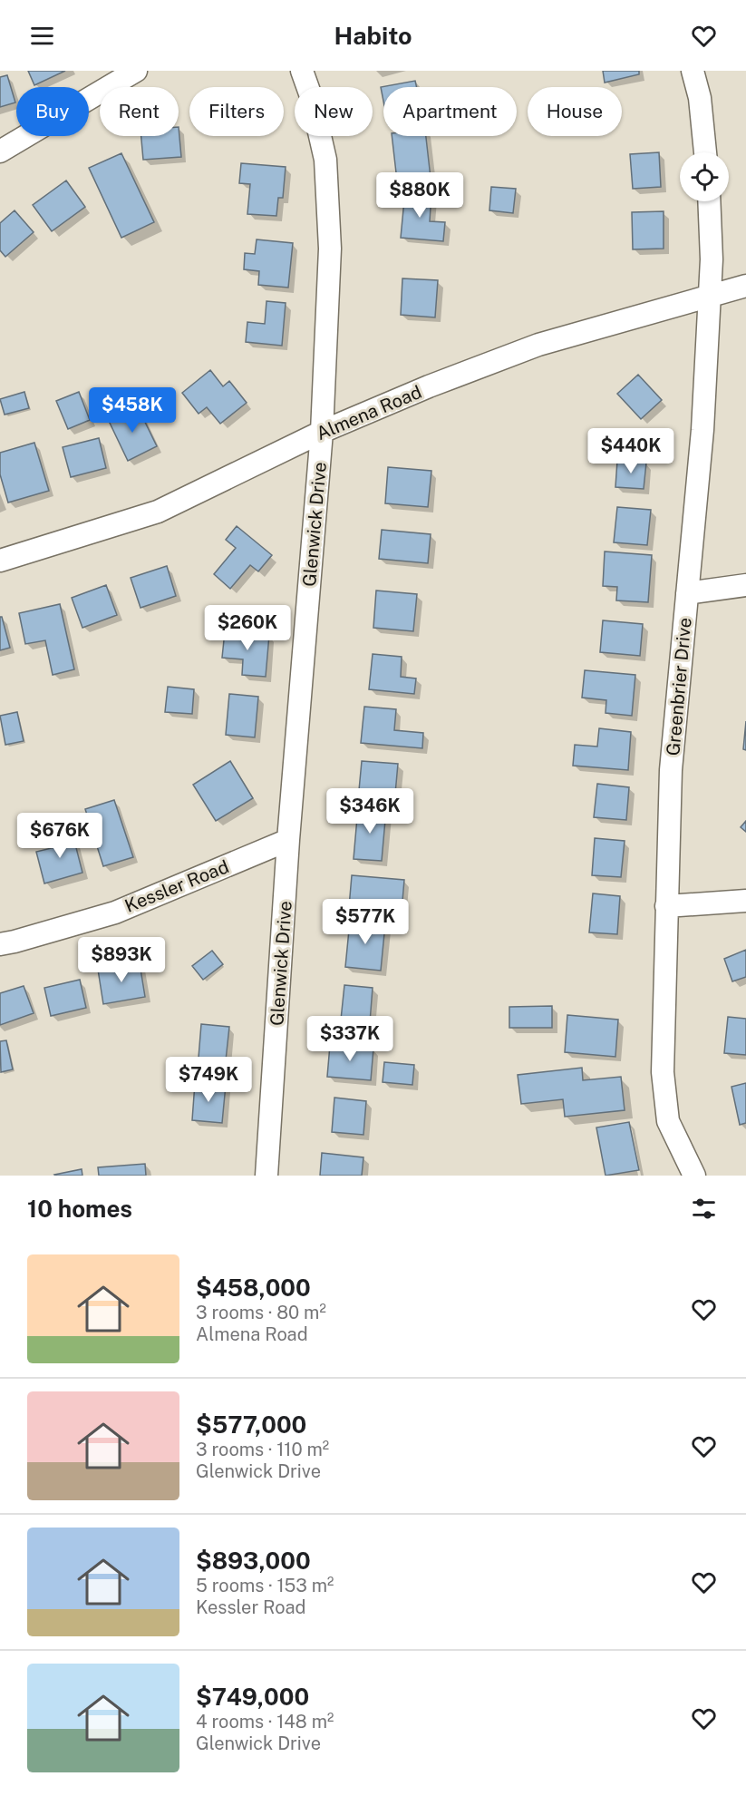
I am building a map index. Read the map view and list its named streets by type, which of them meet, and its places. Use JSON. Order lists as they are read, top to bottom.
{
  "streets": {
    "street": [
      "Almena Road",
      "Glenwick Drive",
      "Greenbrier Drive",
      "Kessler Road"
    ]
  },
  "crossings": [
    ["Almena Road", "Glenwick Drive"],
    ["Almena Road", "Greenbrier Drive"],
    ["Glenwick Drive", "Kessler Road"]
  ],
  "page": {
    "header": "Habito",
    "chip": [
      "Buy",
      "Rent",
      "Filters",
      "New",
      "Apartment",
      "House"
    ],
    "price": [
      "$880K",
      "$458K",
      "$440K",
      "$260K",
      "$346K",
      "$676K",
      "$577K",
      "$893K",
      "$337K",
      "$749K"
    ],
    "heading": "10 homes",
    "list": [
      {
        "name": "$458,000",
        "note": "3 rooms · 80 m² · Almena Road"
      },
      {
        "name": "$577,000",
        "note": "3 rooms · 110 m² · Glenwick Drive"
      },
      {
        "name": "$893,000",
        "note": "5 rooms · 153 m² · Kessler Road"
      },
      {
        "name": "$749,000",
        "note": "4 rooms · 148 m² · Glenwick Drive"
      }
    ]
  }
}
